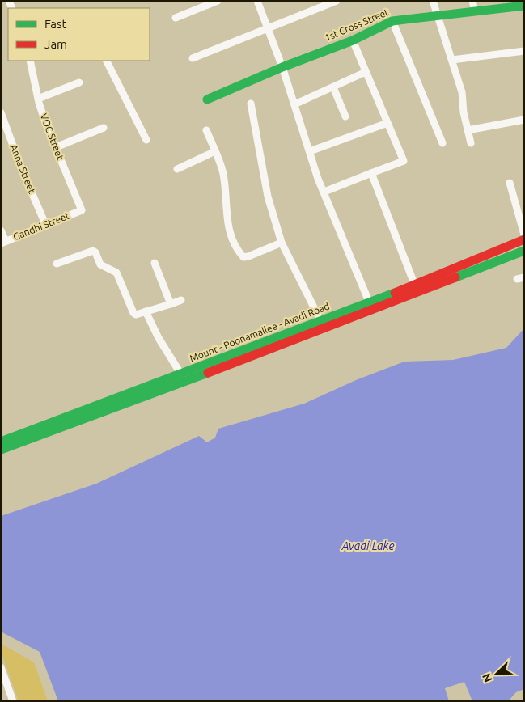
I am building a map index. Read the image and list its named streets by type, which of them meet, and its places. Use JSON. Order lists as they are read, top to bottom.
{
  "streets": {
    "main road": ["1st Cross Street", "Mount - Poonamallee - Avadi Road"],
    "street": ["VOC Street", "Anna Street", "Gandhi Street"]
  },
  "crossings": [
    ["VOC Street", "Gandhi Street"],
    ["Anna Street", "Gandhi Street"]
  ],
  "water": ["Avadi Lake"],
  "legend": ["Fast", "Jam"],
  "north": "bottom left"
}
